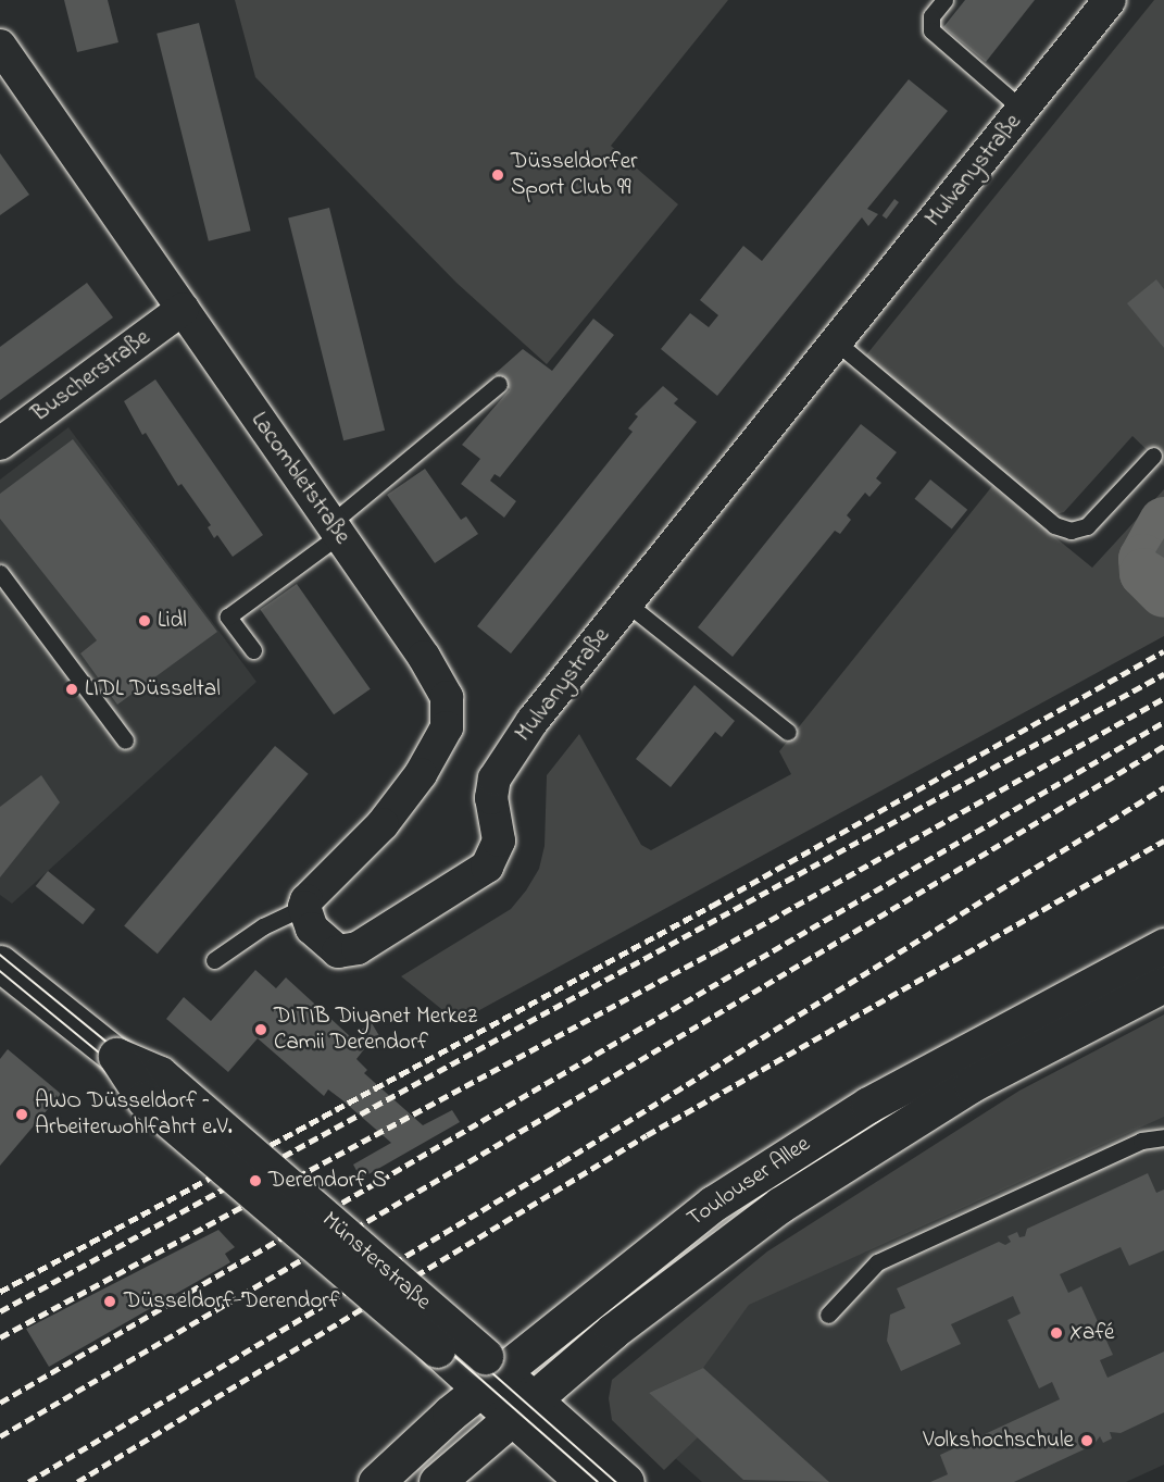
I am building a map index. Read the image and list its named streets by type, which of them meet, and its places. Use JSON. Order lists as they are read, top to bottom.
{
  "streets": {
    "main road": ["Toulouser Allee", "Münsterstraße"],
    "street": ["Mulvanystraße", "Buscherstraße", "Lacombletstraße"]
  },
  "crossings": [
    ["Mulvanystraße", "Lacombletstraße"],
    ["Buscherstraße", "Lacombletstraße"],
    ["Toulouser Allee", "Münsterstraße"]
  ],
  "places": [
    "Düsseldorfer Sport Club 99",
    "Lidl",
    "LIDL Düsseltal",
    "DITIB Diyanet Merkez Camii Derendorf",
    "AWO Düsseldorf – Arbeiterwohlfahrt e.V.",
    "Derendorf S",
    "Düsseldorf-Derendorf",
    "Xafé",
    "Volkshochschule"
  ]
}
